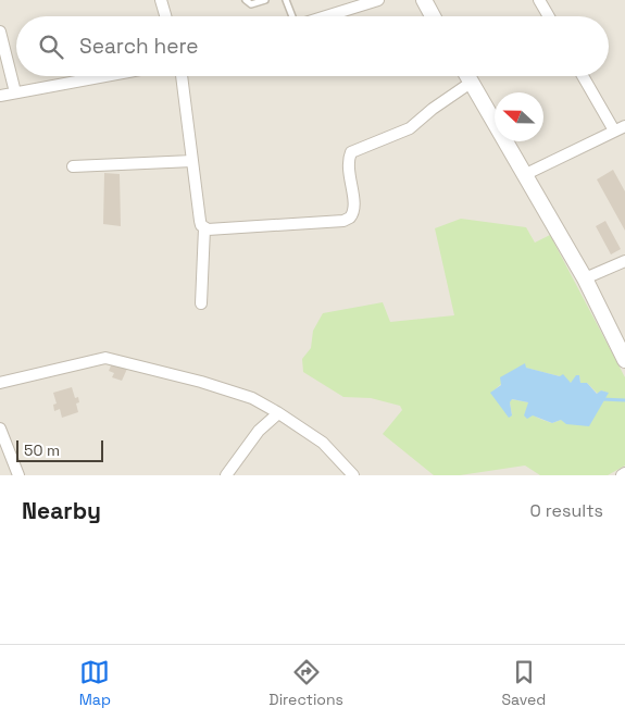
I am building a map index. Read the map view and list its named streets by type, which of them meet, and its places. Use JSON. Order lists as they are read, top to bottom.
{
  "scale_bar": "50 m",
  "north": "left",
  "page": {
    "search": "Search here",
    "scale": "50 m",
    "heading": ["Nearby", "0 results"],
    "nav": ["Map", "Directions", "Saved"]
  }
}
